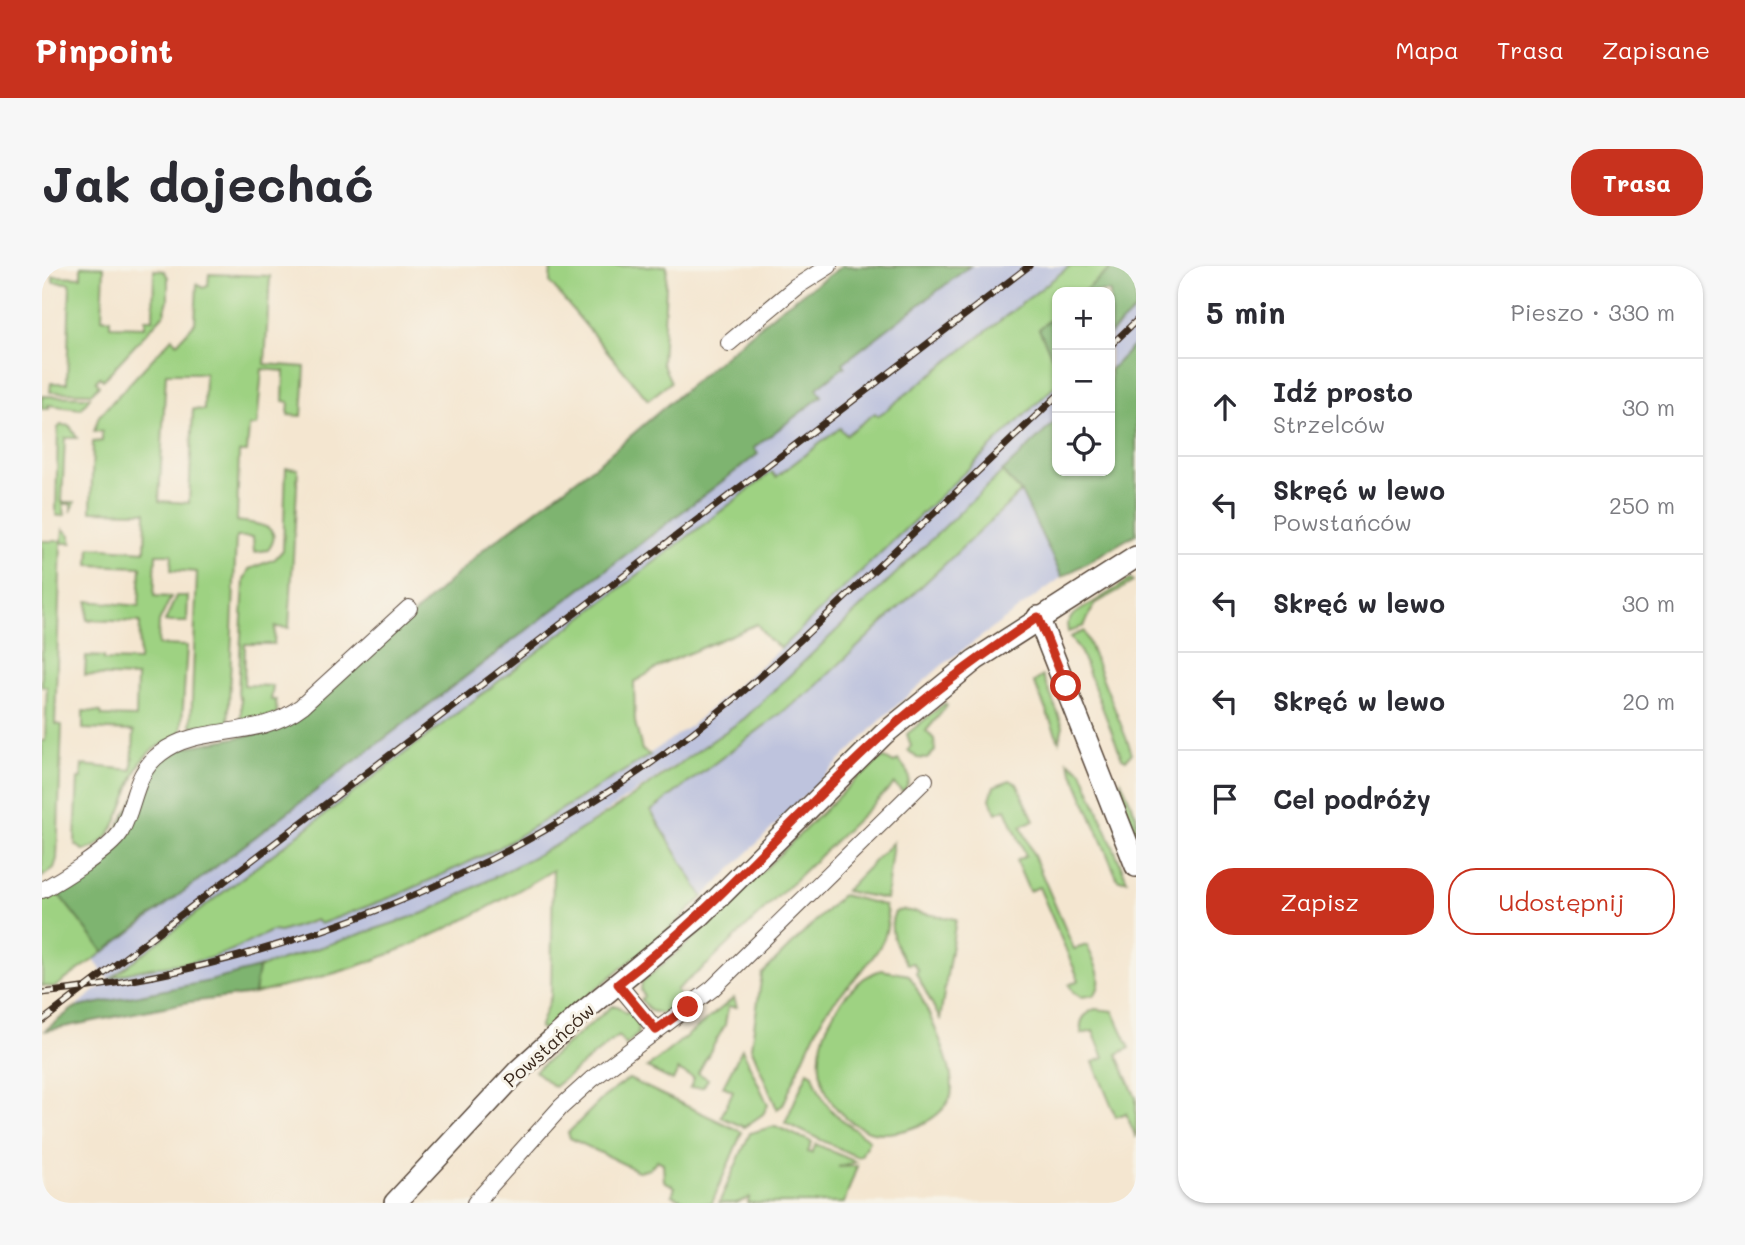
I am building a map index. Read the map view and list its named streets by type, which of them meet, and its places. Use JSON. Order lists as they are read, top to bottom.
{
  "streets": {
    "street": ["Powstańców"]
  },
  "page": {
    "header": "Pinpoint",
    "nav": ["Mapa", "Trasa", "Zapisane"],
    "buttons": [
      "Trasa",
      ["Zapisz", "Udostępnij"]
    ],
    "title": "Jak dojechać",
    "heading": ["5 min", "Pieszo · 330 m"],
    "map_buttons": ["+", "−"],
    "list": [
      ["Idź prosto", "Strzelców", "30 m"],
      ["Skręć w lewo", "Powstańców", "250 m"],
      ["Skręć w lewo", "30 m"],
      ["Skręć w lewo", "20 m"],
      "Cel podróży"
    ]
  }
}
